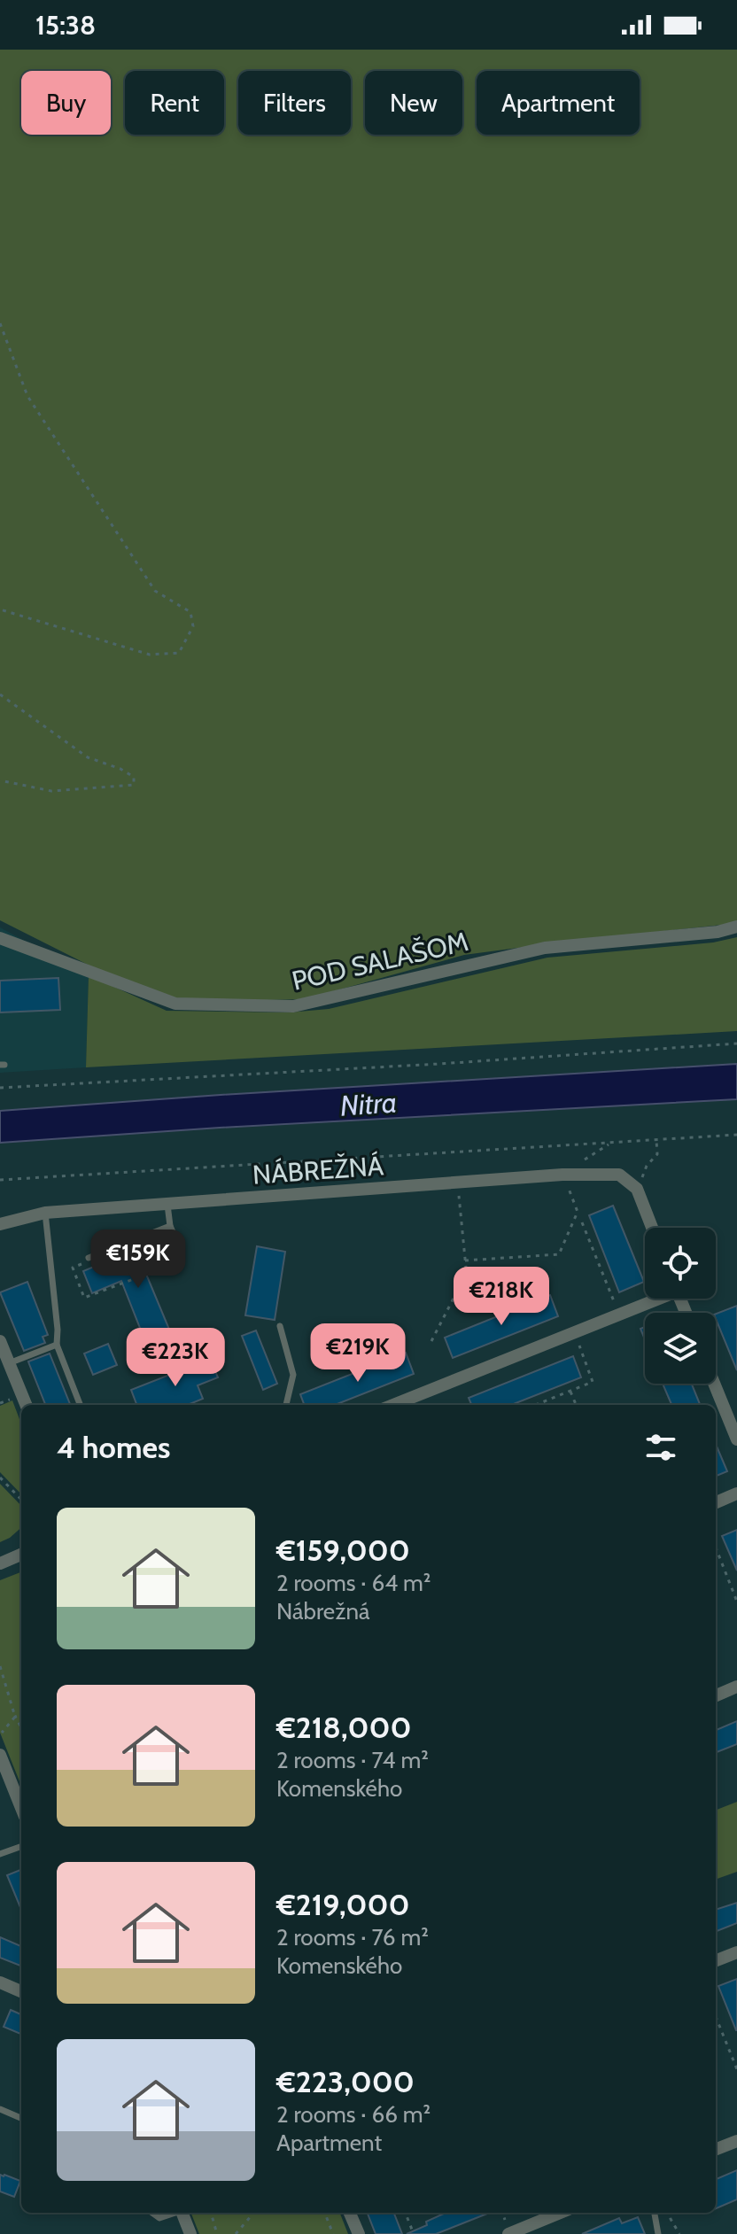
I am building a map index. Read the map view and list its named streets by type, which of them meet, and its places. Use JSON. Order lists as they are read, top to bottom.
{
  "streets": {
    "street": ["POD SALAŠOM", "NÁBREŽNÁ"]
  },
  "water": ["Nitra"],
  "page": {
    "status": "15:38",
    "chip": [
      "Buy",
      "Rent",
      "Filters",
      "New",
      "Apartment"
    ],
    "price": [
      "€159K",
      "€218K",
      "€219K",
      "€223K"
    ],
    "heading": "4 homes",
    "list": [
      {
        "name": "€159,000",
        "note": "2 rooms · 64 m² · Nábrežná"
      },
      {
        "name": "€218,000",
        "note": "2 rooms · 74 m² · Komenského"
      },
      {
        "name": "€219,000",
        "note": "2 rooms · 76 m² · Komenského"
      },
      {
        "name": "€223,000",
        "note": "2 rooms · 66 m² · Apartment"
      }
    ]
  }
}
